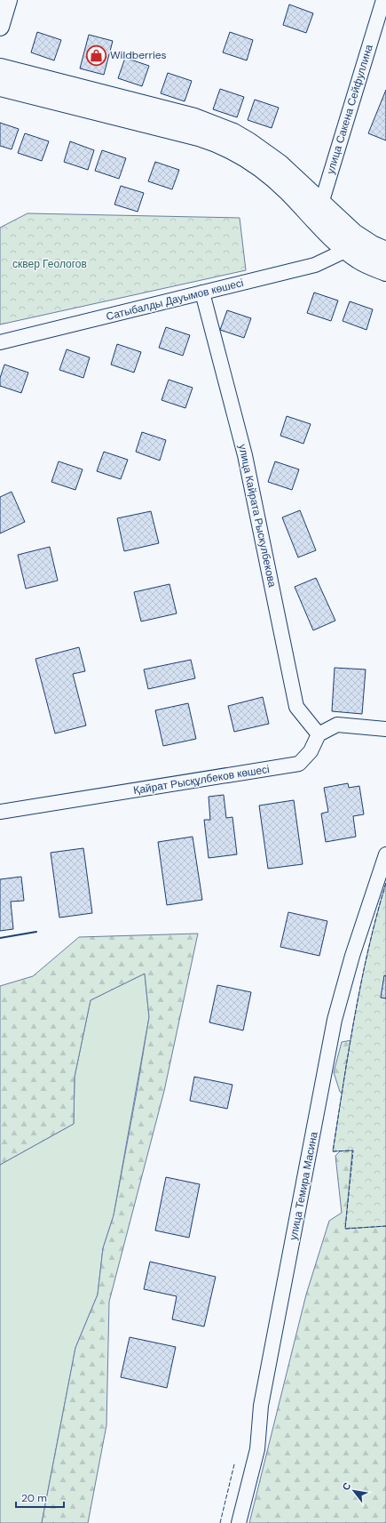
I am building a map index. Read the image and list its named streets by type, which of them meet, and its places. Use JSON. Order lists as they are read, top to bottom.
{
  "streets": {
    "street": [
      "улица Сакена Сейфуллина",
      "Сатыбалды Дауымов көшесі",
      "улица Кайрата Рыскулбекова",
      "Қайрат Рысқұлбеков көшесі",
      "улица Темира Масина"
    ]
  },
  "crossings": [
    ["Сатыбалды Дауымов көшесі", "улица Кайрата Рыскулбекова"],
    ["улица Кайрата Рыскулбекова", "Қайрат Рысқұлбеков көшесі"]
  ],
  "parks": ["сквер Геологов"],
  "places": {
    "shop": ["Wildberries"]
  },
  "scale_bar": "20 m",
  "north": "top left"
}
